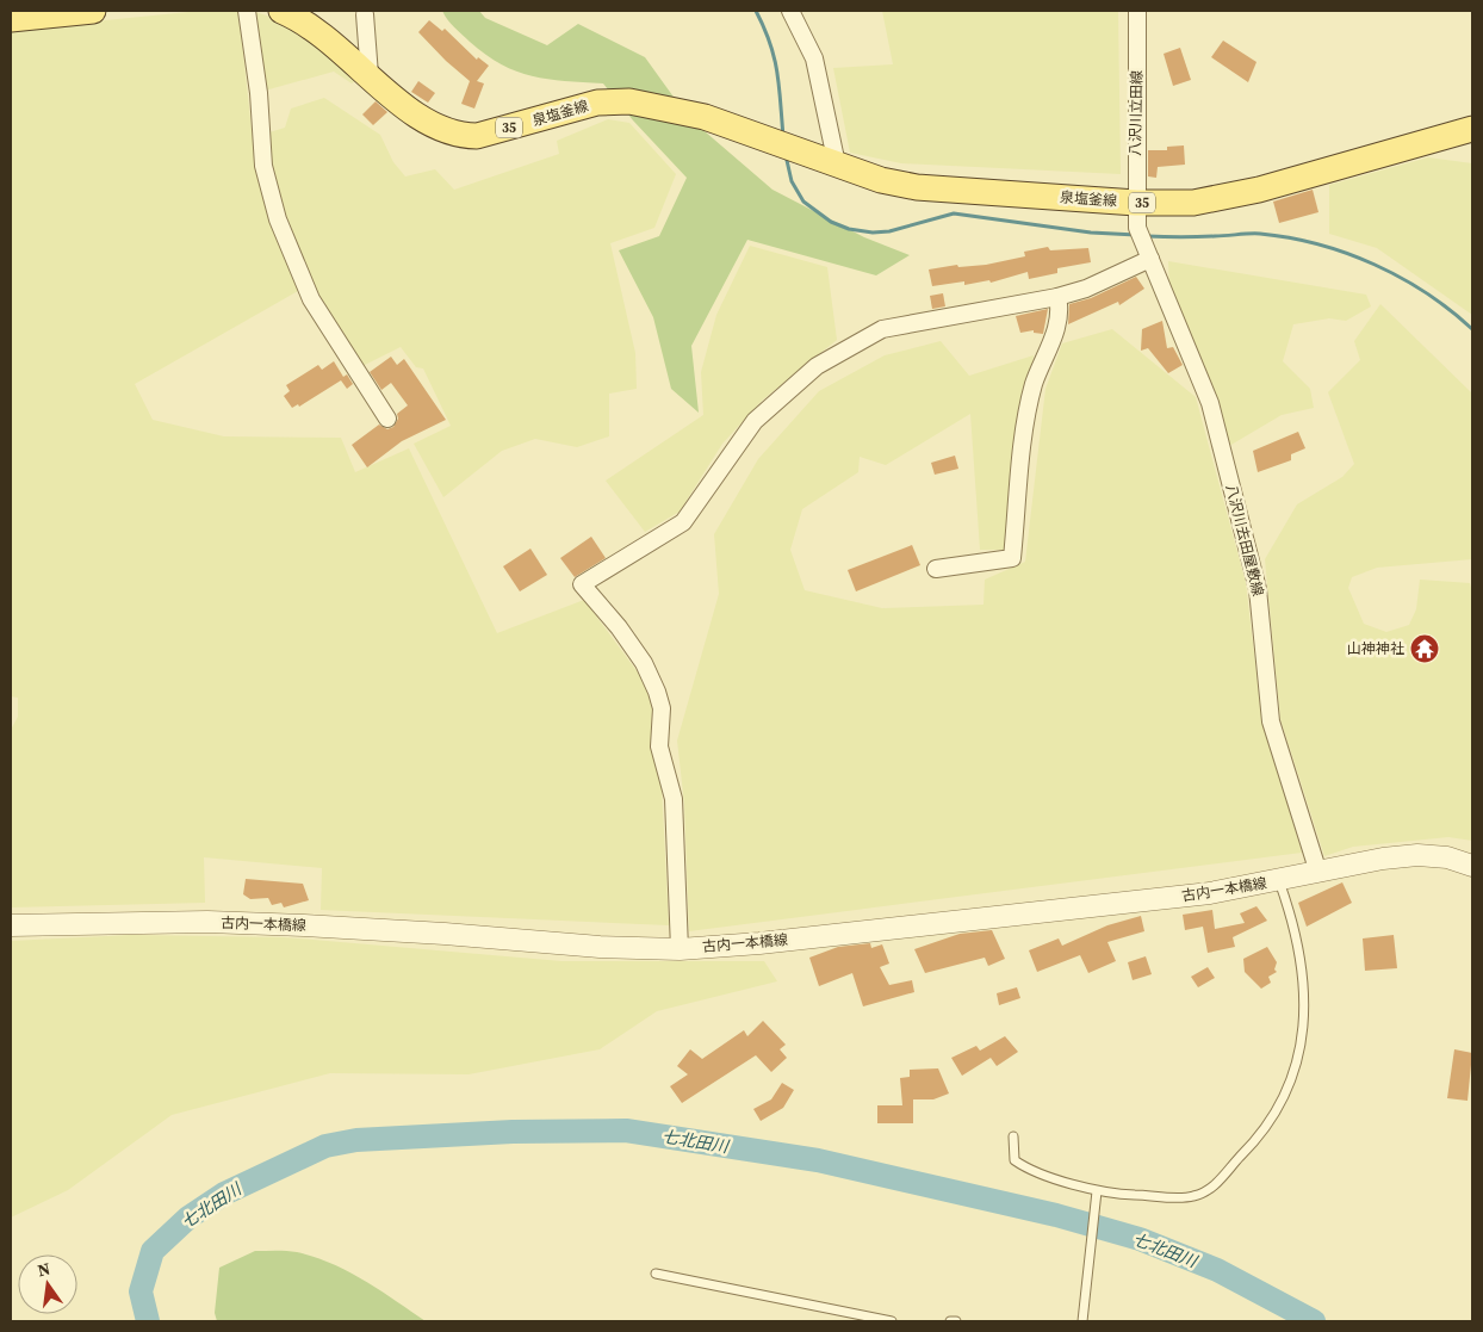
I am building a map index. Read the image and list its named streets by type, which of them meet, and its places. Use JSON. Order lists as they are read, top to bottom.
{
  "streets": {
    "main road": ["泉塩釜線", "35"],
    "street": ["八沢川立田線", "八沢川去田屋敷線", "古内一本橋線"]
  },
  "crossings": [
    ["泉塩釜線", "八沢川立田線"],
    ["八沢川立田線", "八沢川去田屋敷線"],
    ["八沢川去田屋敷線", "古内一本橋線"]
  ],
  "water": ["七北田川"],
  "places": {
    "temple": ["山神神社"]
  },
  "north": "top"
}
